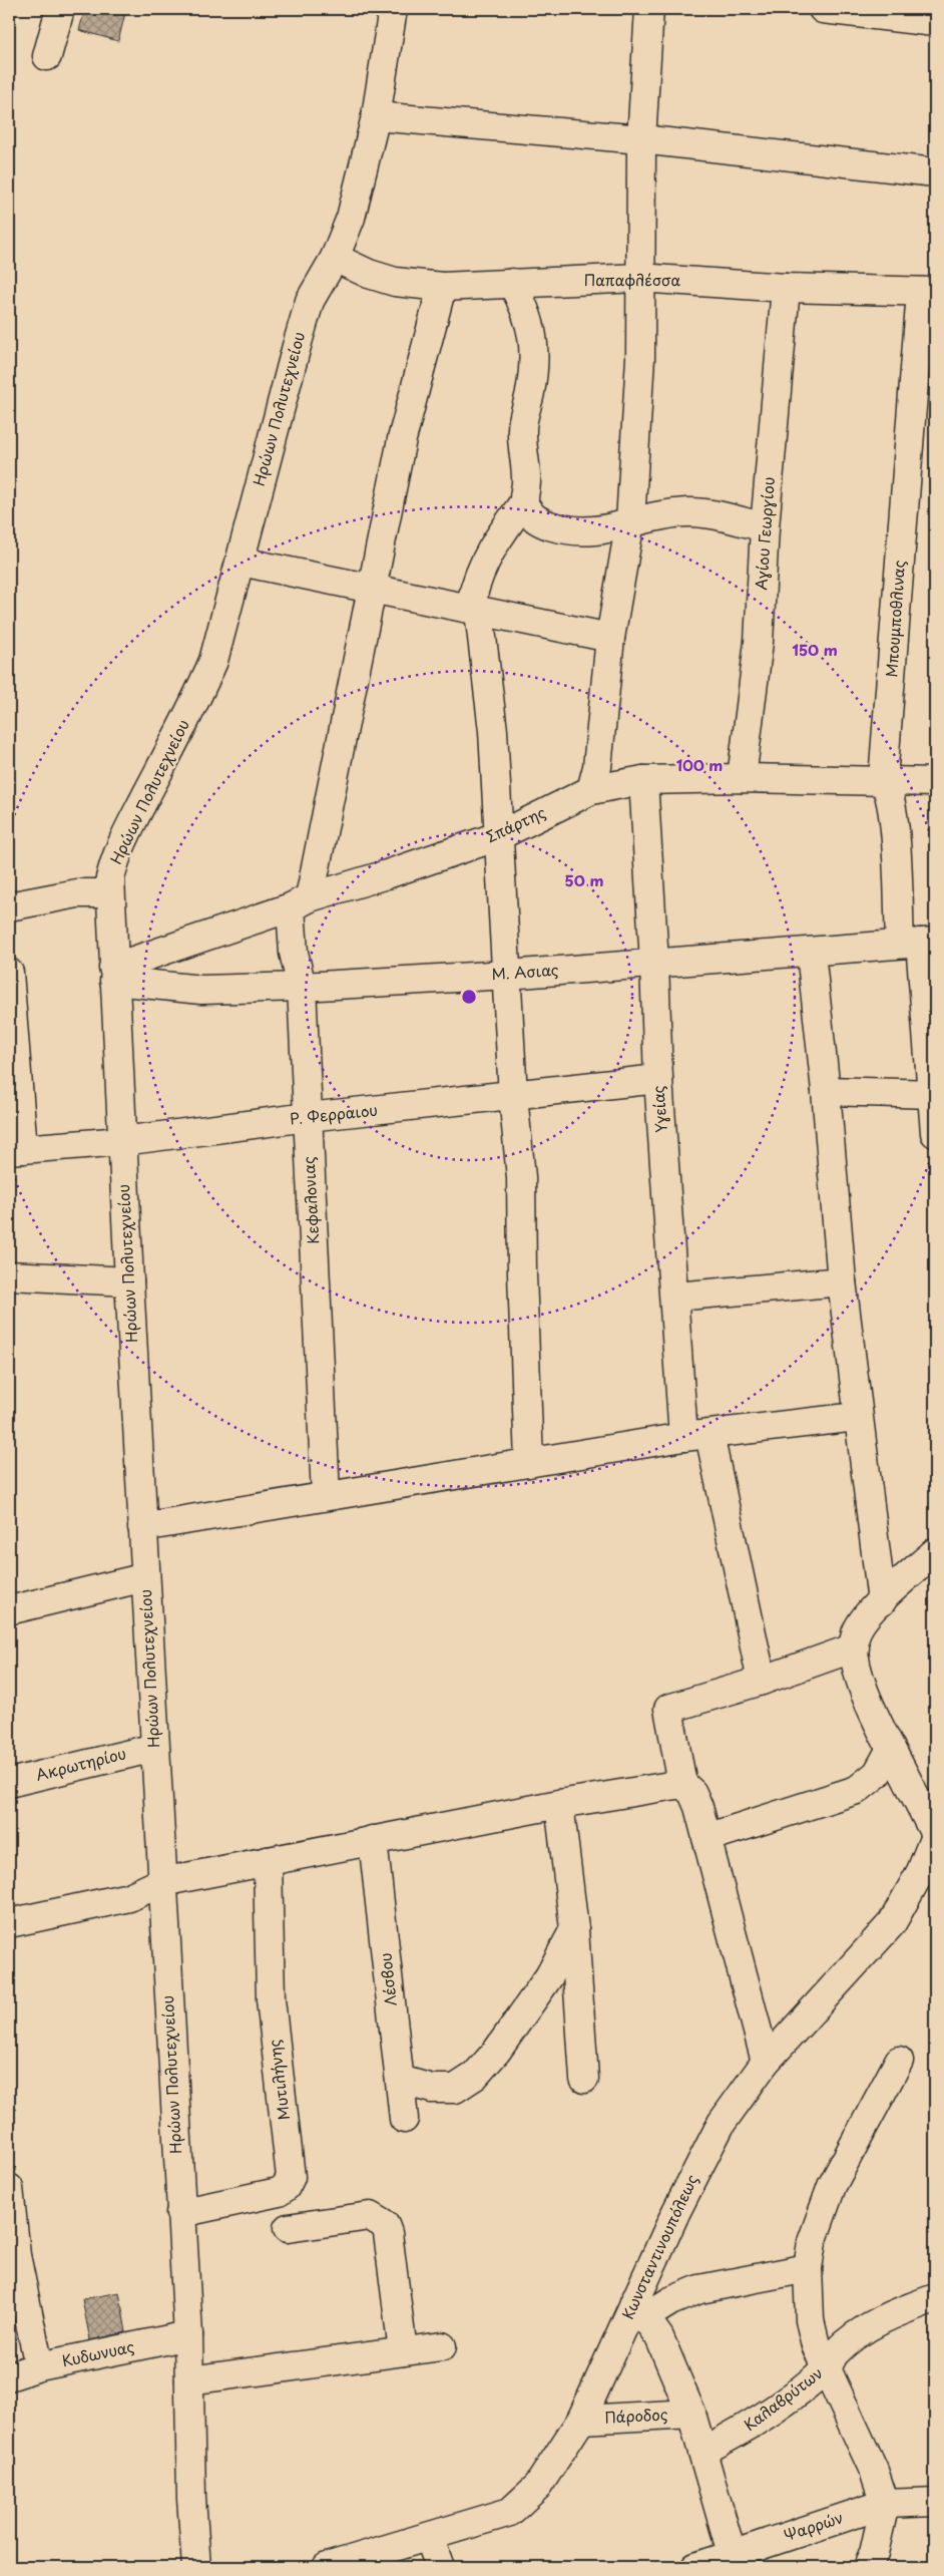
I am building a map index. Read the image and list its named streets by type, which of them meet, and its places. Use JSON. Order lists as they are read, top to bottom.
{
  "streets": {
    "street": [
      "Παπαφλέσσα",
      "Ηρώων Πολυτεχνείου",
      "Αγίου Γεωργίου",
      "Μπουμποθλινας",
      "Σπάρτης",
      "Μ. Ασιας",
      "Υγείας",
      "Ρ. Φερραιου",
      "Κεφαλονιας",
      "Ακρωτηρίου",
      "Λέσβου",
      "Μυτιλήνης",
      "Κωνσταντινουπόλεως",
      "Κυδωνυας",
      "Καλαβρύτων",
      "Πάροδος",
      "Ψαρρών"
    ]
  },
  "crossings": [
    ["Παπαφλέσσα", "Ηρώων Πολυτεχνείου"],
    ["Παπαφλέσσα", "Αγίου Γεωργίου"],
    ["Παπαφλέσσα", "Μπουμποθλινας"],
    ["Παπαφλέσσα", "Κεφαλονιας"],
    ["Ηρώων Πολυτεχνείου", "Σπάρτης"],
    ["Ηρώων Πολυτεχνείου", "Μ. Ασιας"],
    ["Ηρώων Πολυτεχνείου", "Ρ. Φερραιου"],
    ["Ηρώων Πολυτεχνείου", "Ακρωτηρίου"],
    ["Ηρώων Πολυτεχνείου", "Μυτιλήνης"],
    ["Ηρώων Πολυτεχνείου", "Κυδωνυας"],
    ["Αγίου Γεωργίου", "Σπάρτης"],
    ["Μπουμποθλινας", "Σπάρτης"],
    ["Μπουμποθλινας", "Μ. Ασιας"],
    ["Σπάρτης", "Μ. Ασιας"],
    ["Σπάρτης", "Υγείας"],
    ["Σπάρτης", "Κεφαλονιας"],
    ["Μ. Ασιας", "Υγείας"],
    ["Μ. Ασιας", "Κεφαλονιας"],
    ["Υγείας", "Ρ. Φερραιου"],
    ["Ρ. Φερραιου", "Κεφαλονιας"],
    ["Κωνσταντινουπόλεως", "Πάροδος"]
  ],
  "rings": ["150 m", "100 m", "50 m"]
}
